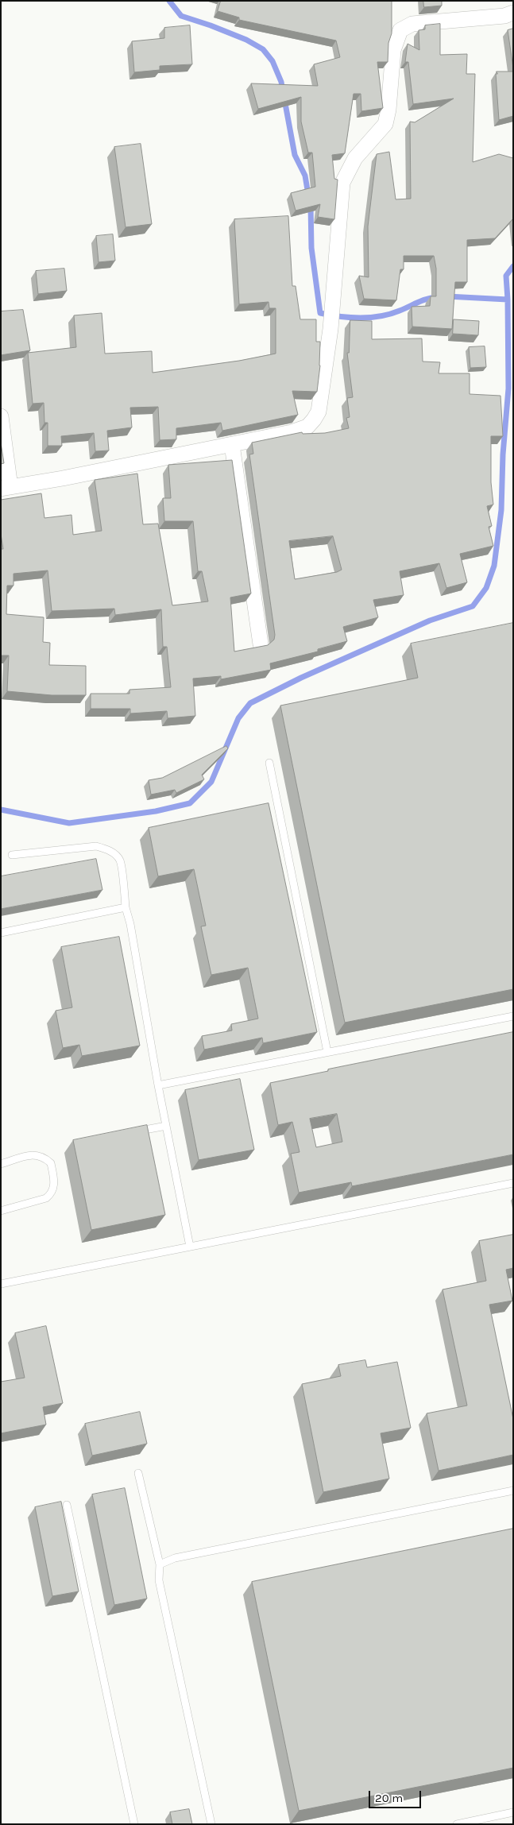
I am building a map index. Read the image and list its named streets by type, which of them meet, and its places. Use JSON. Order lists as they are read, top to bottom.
{
  "scale_bar": "20 m"
}
